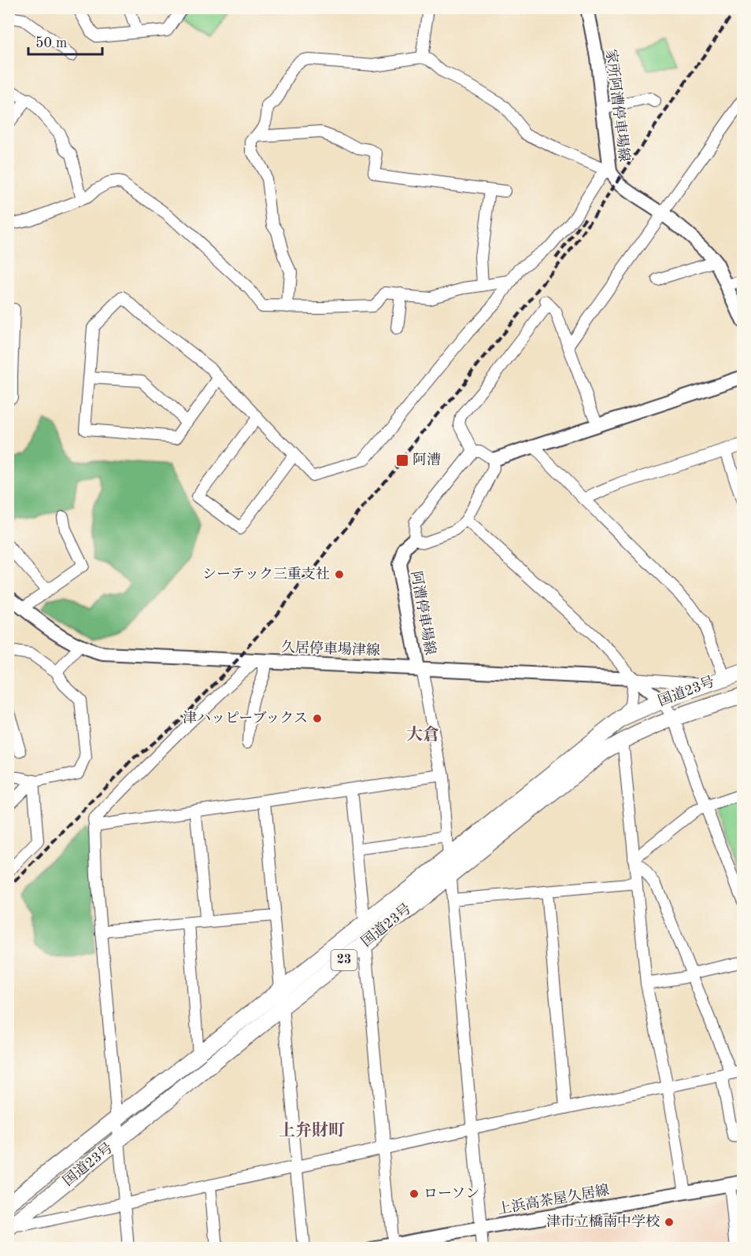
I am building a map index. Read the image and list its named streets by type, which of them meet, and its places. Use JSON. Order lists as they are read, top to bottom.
{
  "streets": {
    "highway": ["国道23号", "23"],
    "main road": [
      "家所阿漕停車場線",
      "阿漕停車場線",
      "久居停車場津線",
      "上浜高茶屋久居線"
    ]
  },
  "crossings": [
    ["阿漕停車場線", "久居停車場津線"]
  ],
  "districts": ["大倉", "上弁財町"],
  "places": {
    "transit": ["阿漕"],
    "other": [
      "シーテック三重支社",
      "津ハッピーブックス",
      "ローソン",
      "津市立橋南中学校"
    ]
  },
  "scale_bar": "50 m"
}
